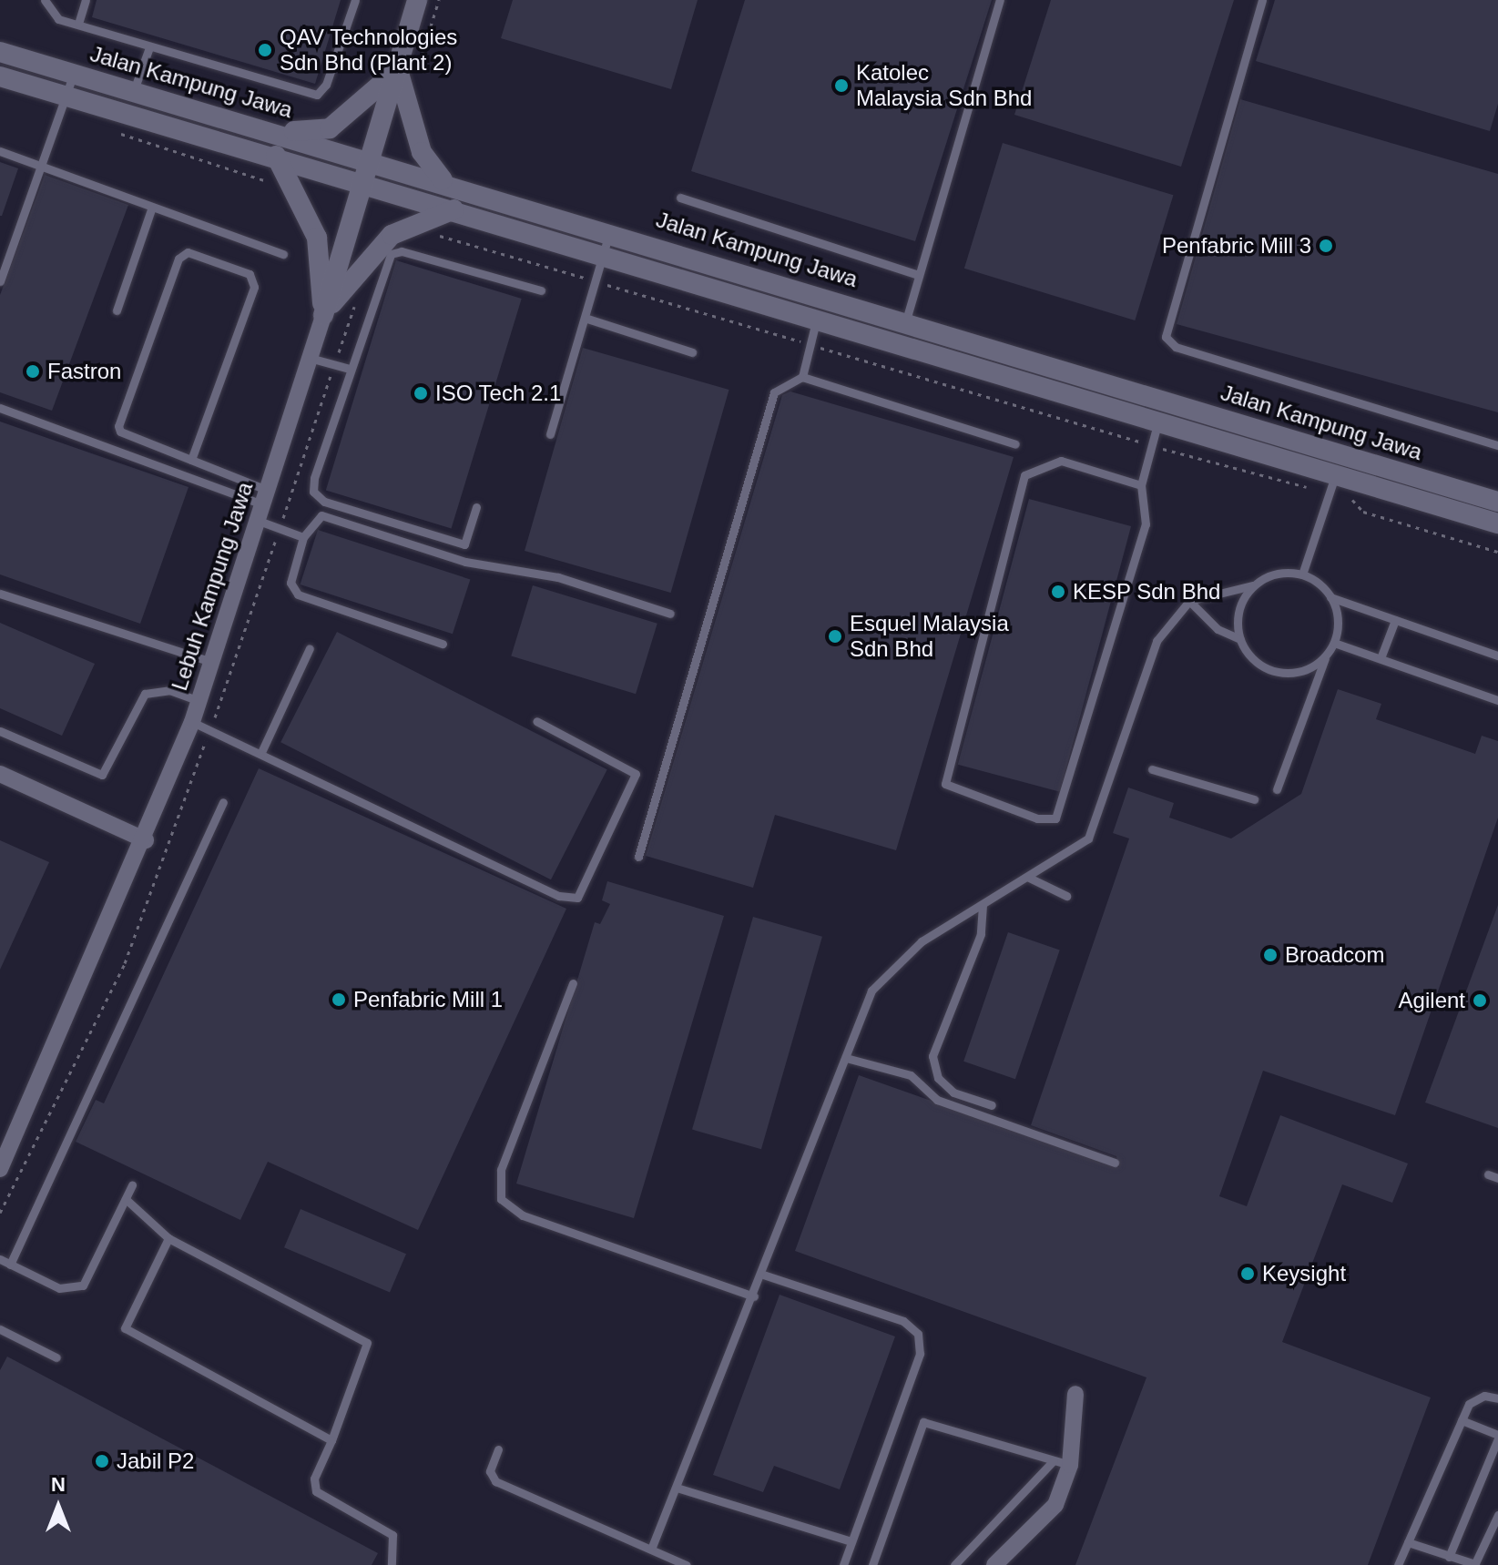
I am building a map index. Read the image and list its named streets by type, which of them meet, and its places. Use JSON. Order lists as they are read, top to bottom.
{
  "streets": {
    "street": ["Jalan Kampung Jawa", "Lebuh Kampung Jawa"]
  },
  "crossings": [
    ["Jalan Kampung Jawa", "Lebuh Kampung Jawa"]
  ],
  "places": [
    "QAV Technologies Sdn Bhd (Plant 2)",
    "Katolec Malaysia Sdn Bhd",
    "Penfabric Mill 3",
    "Fastron",
    "ISO Tech 2.1",
    "KESP Sdn Bhd",
    "Esquel Malaysia Sdn Bhd",
    "Broadcom",
    "Penfabric Mill 1",
    "Agilent",
    "Keysight",
    "Jabil P2"
  ],
  "north": "top"
}
